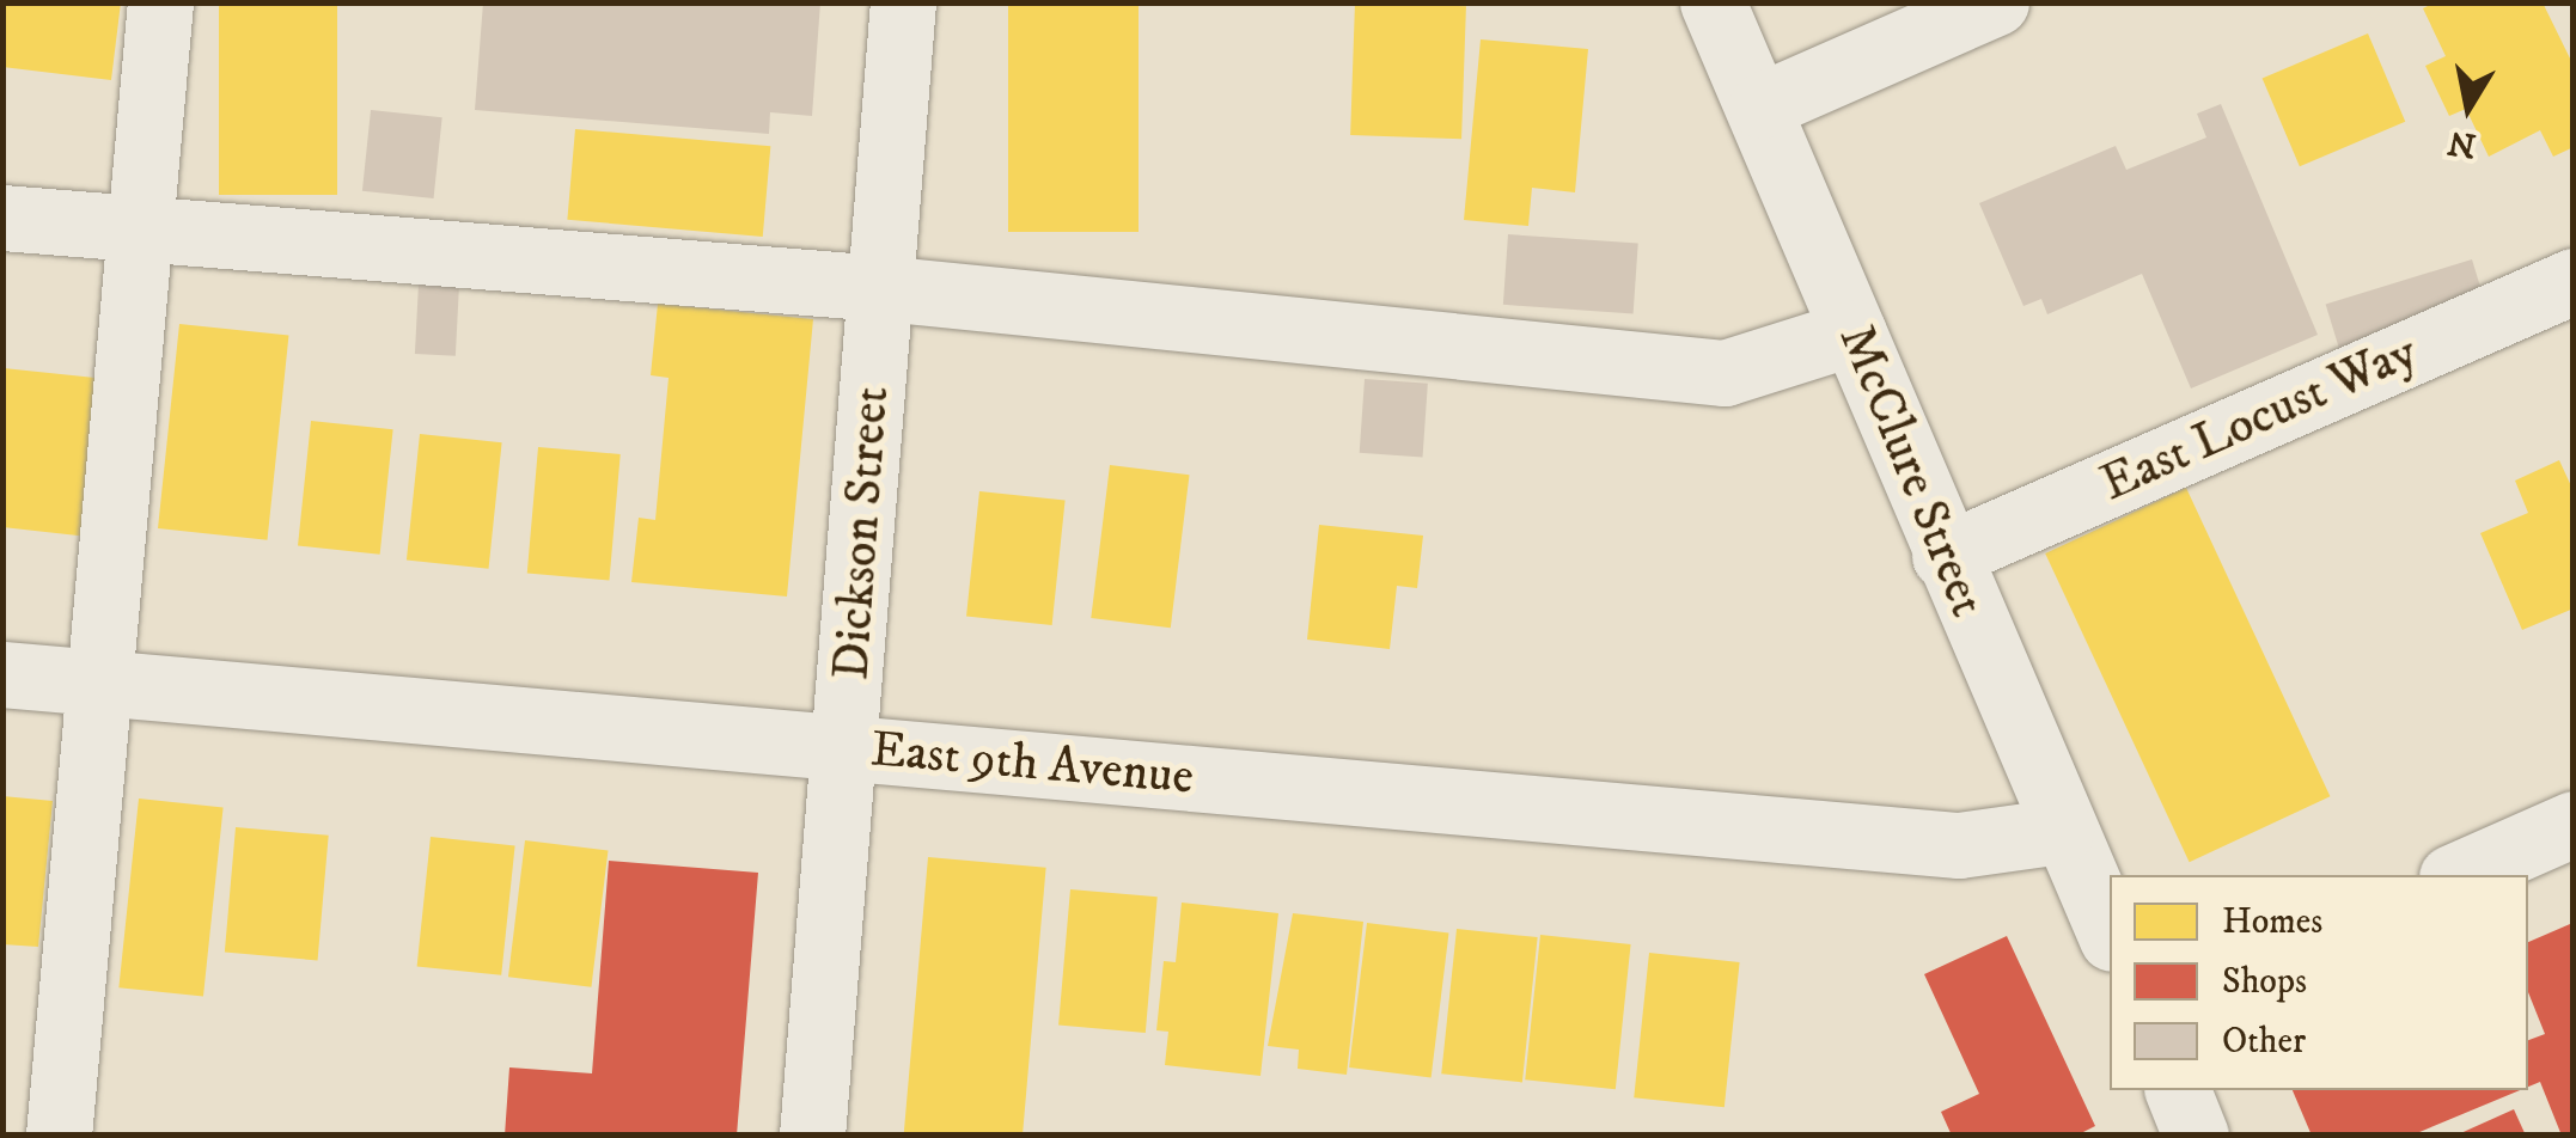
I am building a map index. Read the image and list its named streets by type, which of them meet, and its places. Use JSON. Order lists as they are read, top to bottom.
{
  "streets": {
    "street": [
      "East Locust Way",
      "McClure Street",
      "Dickson Street",
      "East 9th Avenue"
    ]
  },
  "crossings": [
    ["East Locust Way", "McClure Street"],
    ["McClure Street", "East 9th Avenue"],
    ["Dickson Street", "East 9th Avenue"]
  ],
  "legend": ["Homes", "Shops", "Other"],
  "north": "bottom"
}
